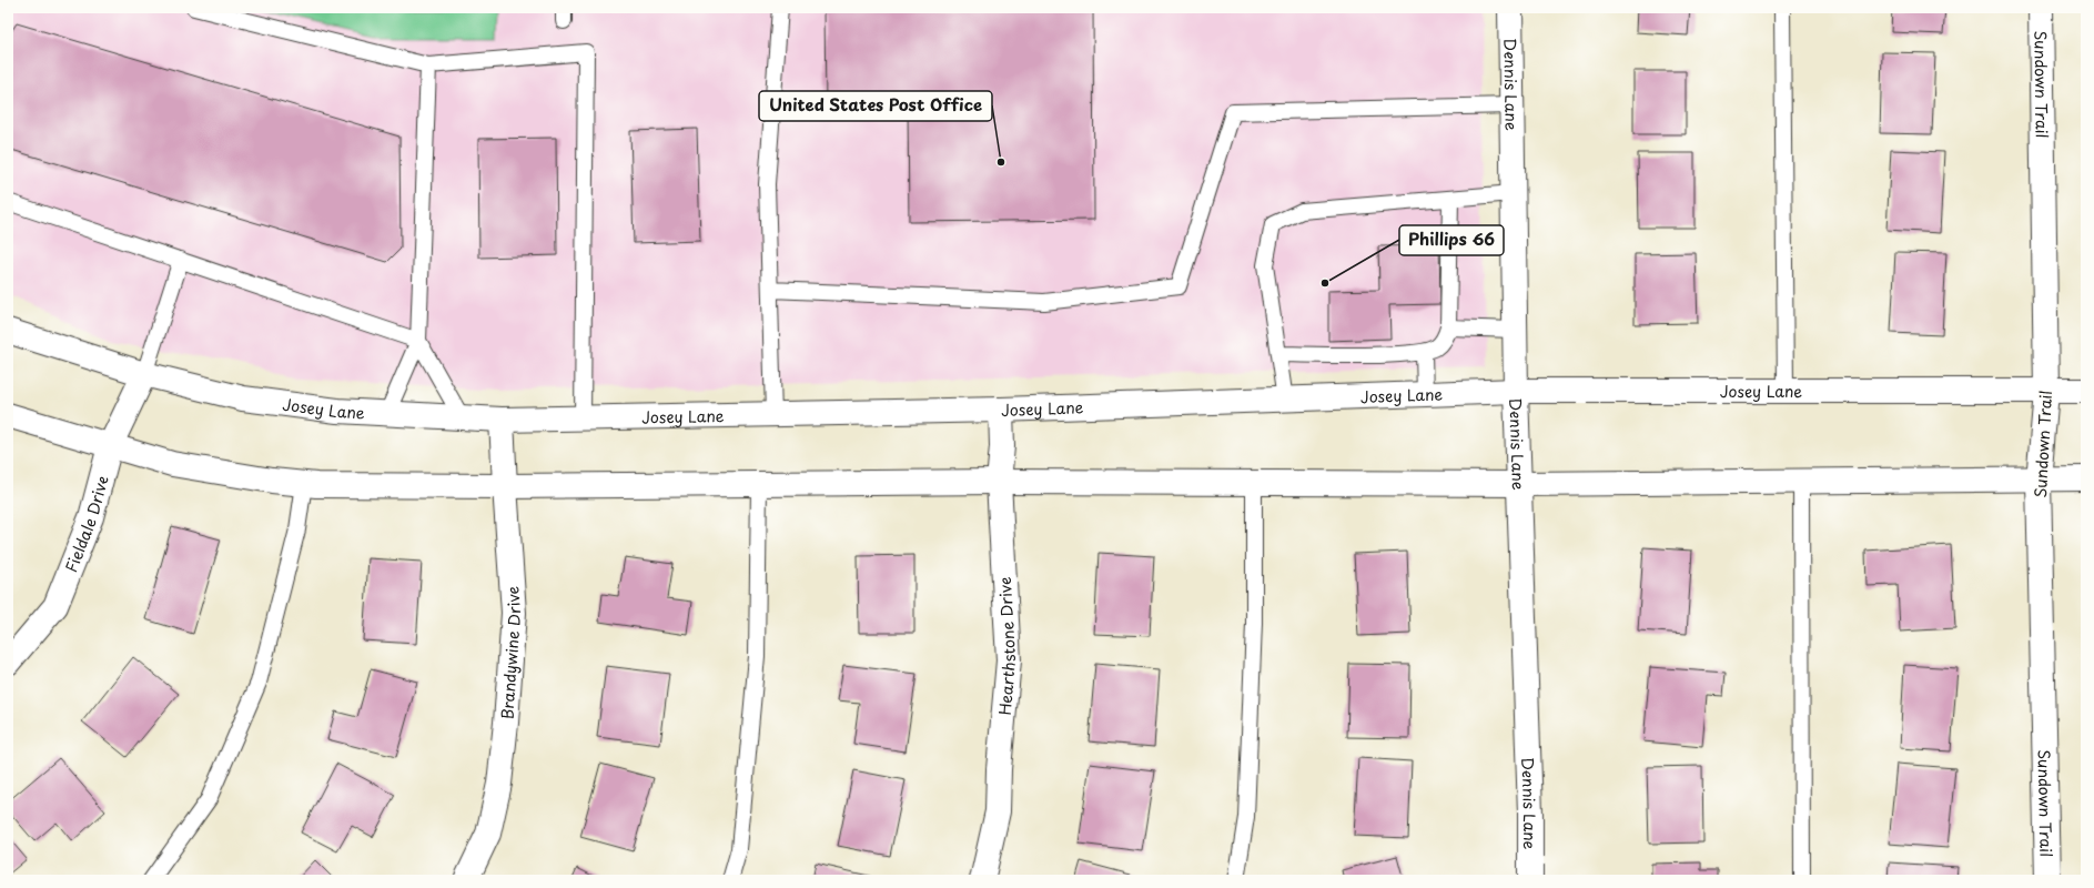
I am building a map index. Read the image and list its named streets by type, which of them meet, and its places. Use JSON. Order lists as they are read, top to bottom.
{
  "streets": {
    "main road": [
      "Dennis Lane",
      "Sundown Trail",
      "Josey Lane",
      "Fieldale Drive",
      "Hearthstone Drive",
      "Brandywine Drive"
    ]
  },
  "crossings": [
    ["Dennis Lane", "Josey Lane"],
    ["Sundown Trail", "Josey Lane"],
    ["Josey Lane", "Fieldale Drive"],
    ["Josey Lane", "Hearthstone Drive"],
    ["Josey Lane", "Brandywine Drive"]
  ],
  "places": ["United States Post Office", "Phillips 66"]
}
